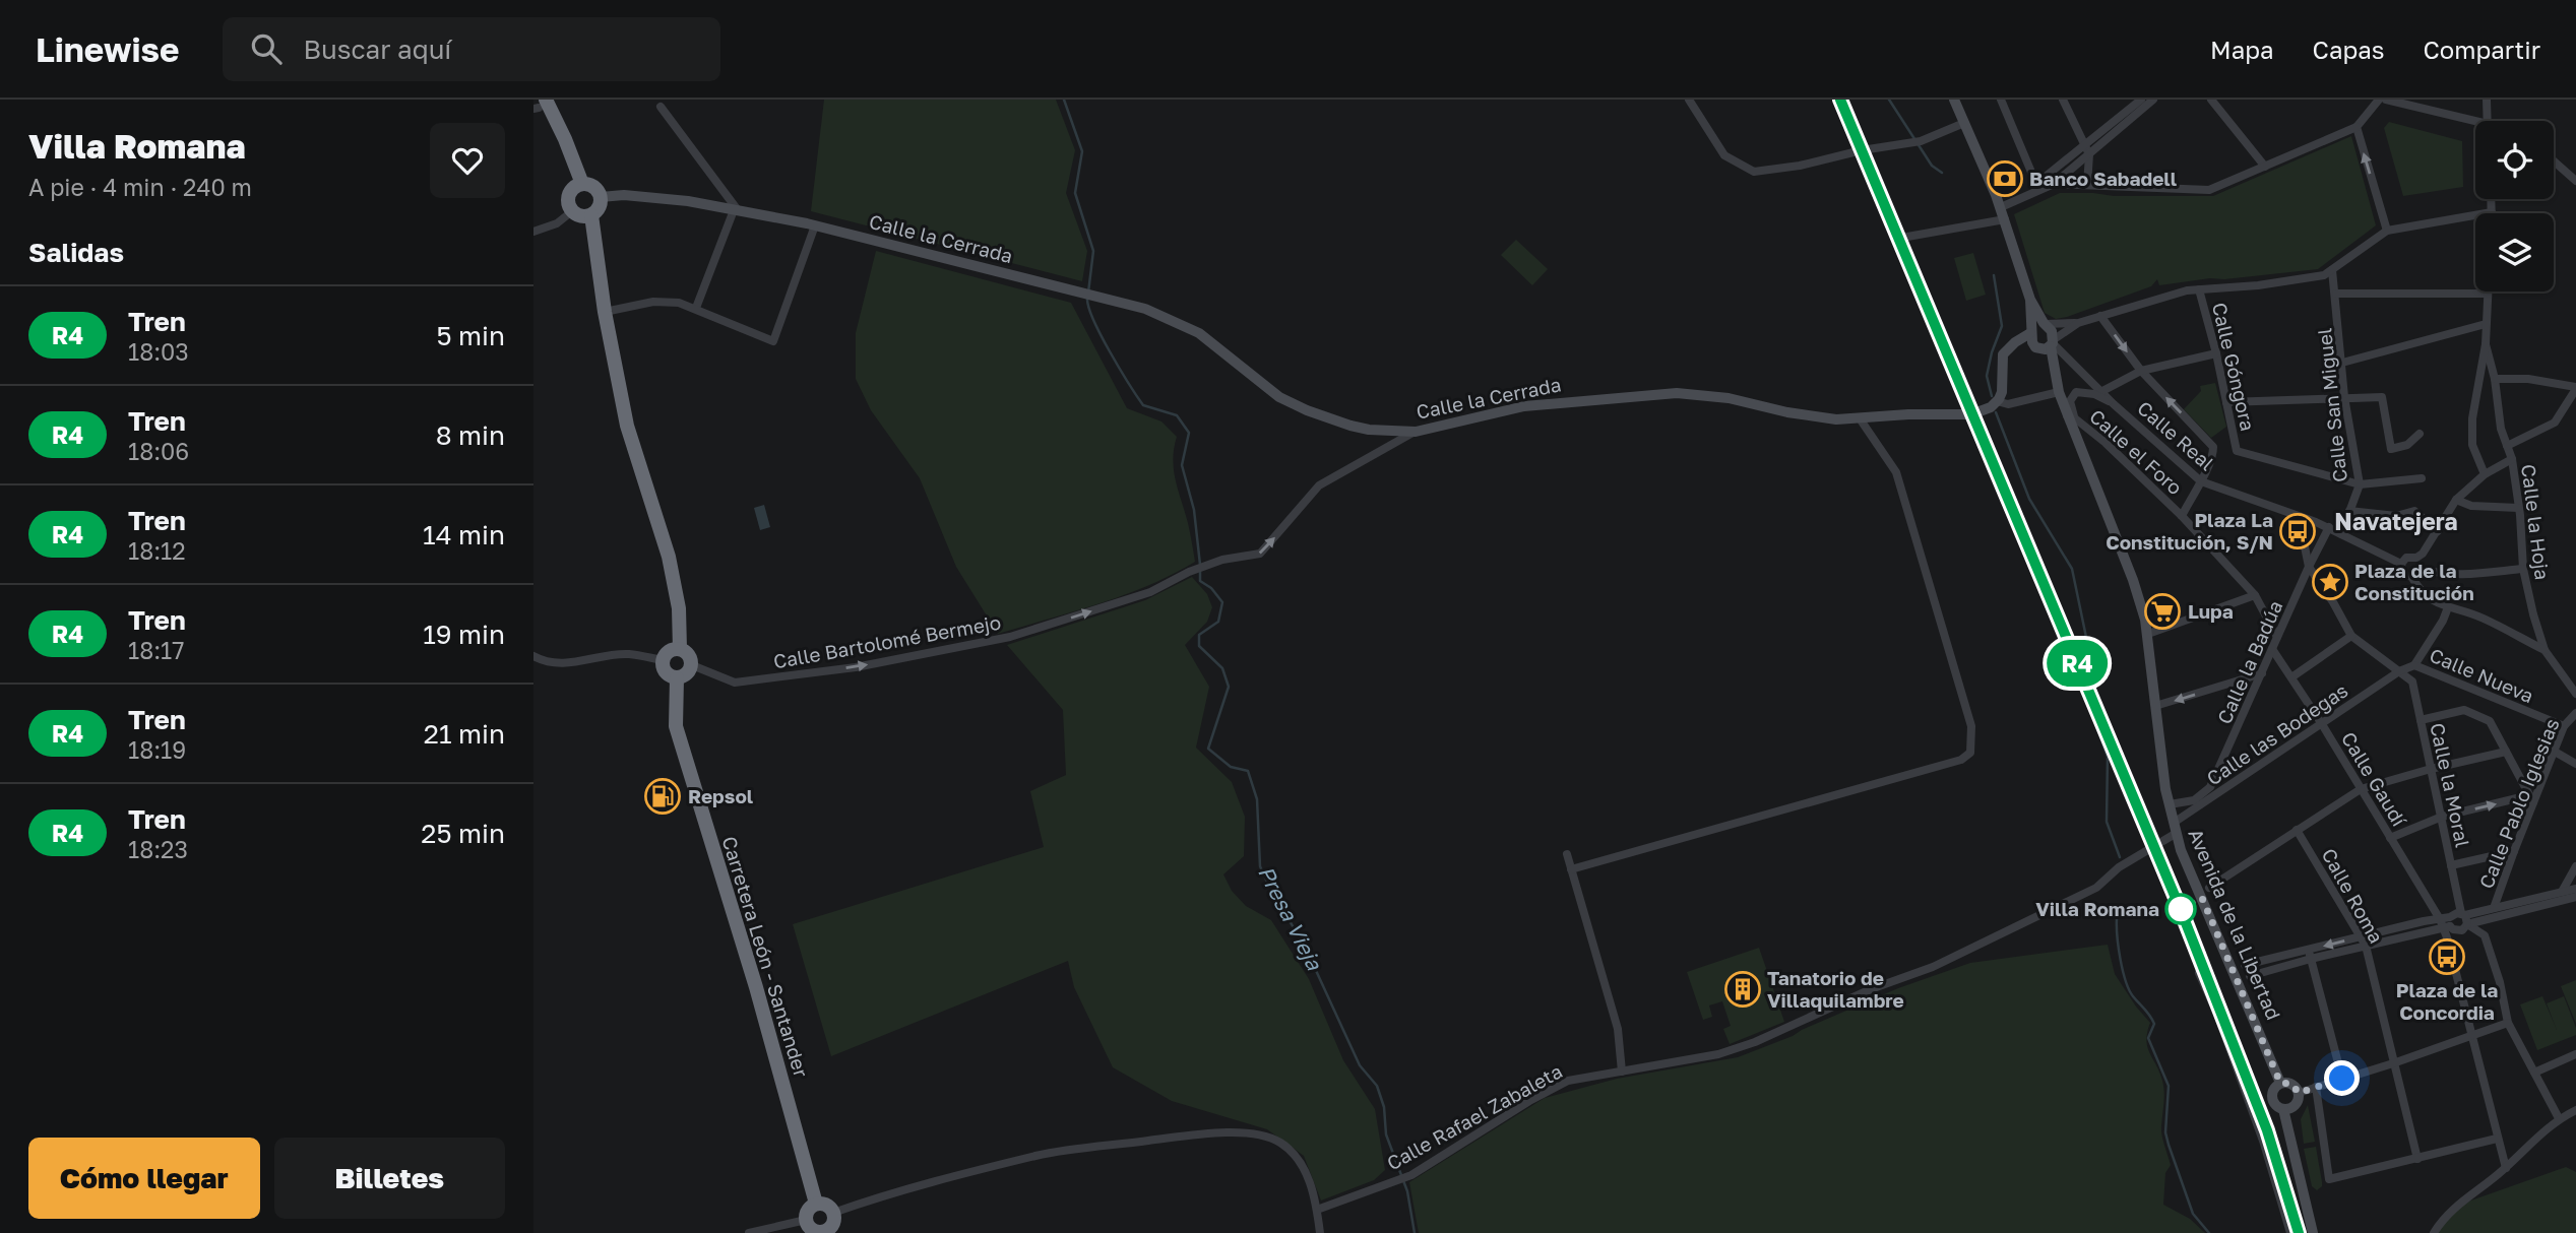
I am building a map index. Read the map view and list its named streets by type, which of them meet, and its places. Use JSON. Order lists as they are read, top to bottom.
{
  "streets": {
    "highway": ["Carretera León - Santander"],
    "street": [
      "Calle la Cerrada",
      "Calle Góngora",
      "Calle San Miguel",
      "Calle Real",
      "Calle el Foro",
      "Calle la Hoja",
      "Calle Bartolomé Bermejo",
      "Calle la Badúa",
      "Calle Nueva",
      "Calle las Bodegas",
      "Calle Gaudí",
      "Calle la Moral",
      "Calle Pablo Iglesias",
      "Calle Roma",
      "Avenida de la Libertad",
      "Calle Rafael Zabaleta"
    ]
  },
  "crossings": [
    ["Calle la Cerrada", "Calle Bartolomé Bermejo"],
    ["Calle la Cerrada", "Avenida de la Libertad"],
    ["Calle Góngora", "Calle San Miguel"],
    ["Calle Real", "Calle el Foro"],
    ["Calle Real", "Avenida de la Libertad"],
    ["Calle el Foro", "Calle la Badúa"],
    ["Calle el Foro", "Avenida de la Libertad"],
    ["Calle Bartolomé Bermejo", "Carretera León - Santander"],
    ["Calle la Badúa", "Calle Nueva"],
    ["Calle la Badúa", "Calle las Bodegas"],
    ["Calle la Badúa", "Calle Gaudí"],
    ["Calle Nueva", "Calle las Bodegas"],
    ["Calle Nueva", "Calle la Moral"],
    ["Calle Nueva", "Calle Pablo Iglesias"],
    ["Calle las Bodegas", "Calle Gaudí"],
    ["Calle las Bodegas", "Calle la Moral"],
    ["Calle las Bodegas", "Avenida de la Libertad"],
    ["Calle las Bodegas", "Calle Rafael Zabaleta"],
    ["Avenida de la Libertad", "Calle Rafael Zabaleta"]
  ],
  "one_way": ["Calle Bartolomé Bermejo"],
  "districts": ["Navatejera"],
  "water": ["Presa Vieja"],
  "places": {
    "bank": ["Banco Sabadell"],
    "bus stop": ["Plaza La Constitución, S/N", "Plaza de la Concordia"],
    "place": ["Plaza de la Constitución"],
    "supermarket": ["Lupa"],
    "fuel station": ["Repsol"],
    "other": ["Villa Romana"],
    "building": ["Tanatorio de Villaquilambre"]
  },
  "page": {
    "header": "Linewise",
    "search": "Buscar aquí",
    "nav": ["Mapa", "Capas", "Compartir"],
    "heading": [
      ["Villa Romana", "A pie · 4 min · 240 m"],
      "Salidas"
    ],
    "on_map": "R4",
    "list": [
      {
        "mark": "R4",
        "name": "Tren",
        "note": "18:03",
        "value": "5 min"
      },
      {
        "mark": "R4",
        "name": "Tren",
        "note": "18:06",
        "value": "8 min"
      },
      {
        "mark": "R4",
        "name": "Tren",
        "note": "18:12",
        "value": "14 min"
      },
      {
        "mark": "R4",
        "name": "Tren",
        "note": "18:17",
        "value": "19 min"
      },
      {
        "mark": "R4",
        "name": "Tren",
        "note": "18:19",
        "value": "21 min"
      },
      {
        "mark": "R4",
        "name": "Tren",
        "note": "18:23",
        "value": "25 min"
      }
    ],
    "buttons": ["Cómo llegar", "Billetes"]
  }
}
